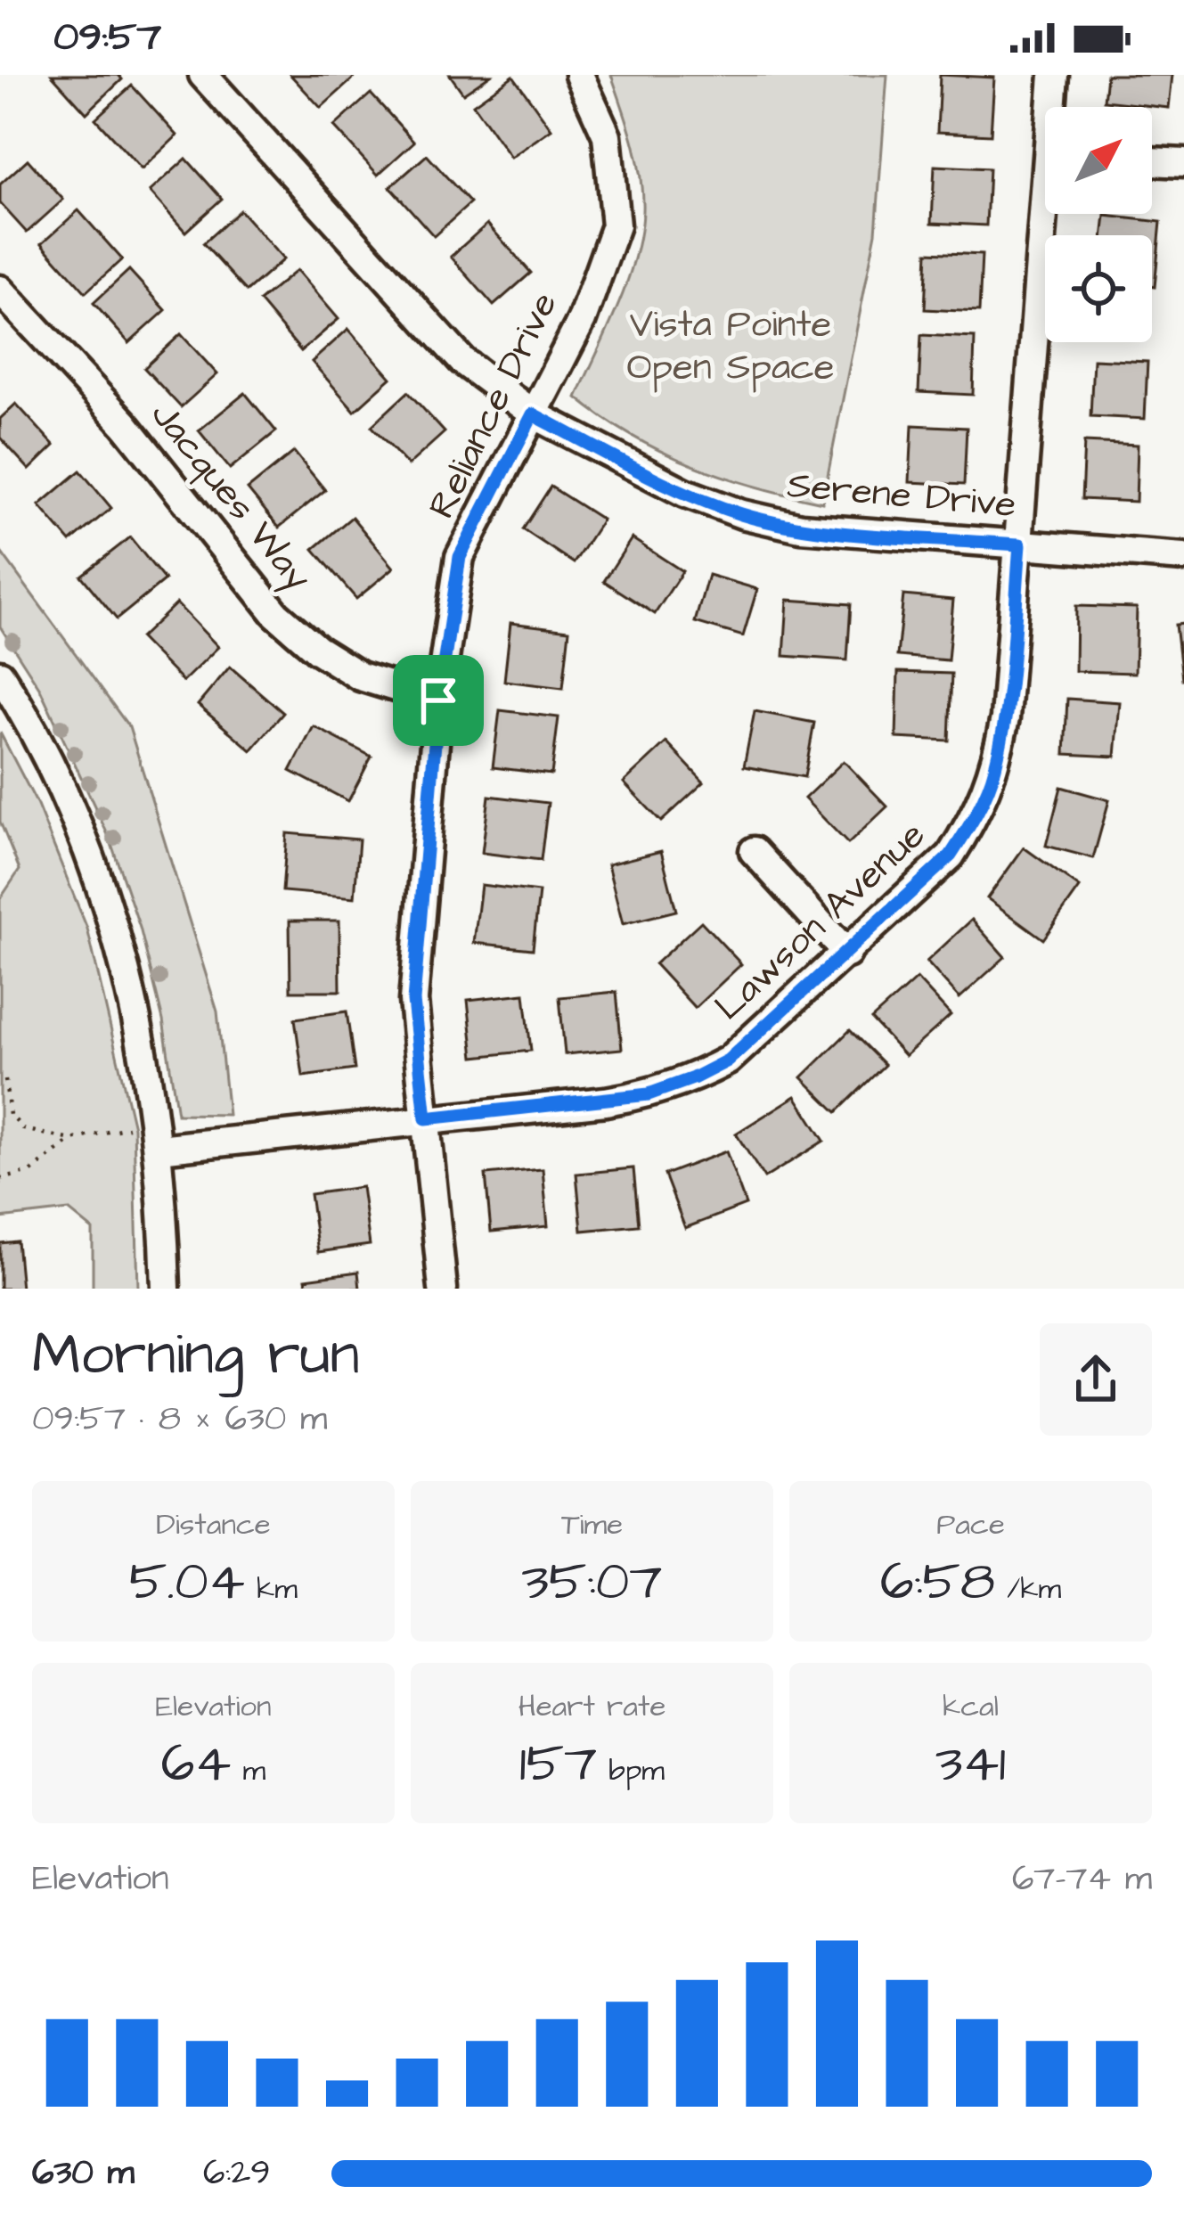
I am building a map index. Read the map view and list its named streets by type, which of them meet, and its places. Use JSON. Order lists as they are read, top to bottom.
{
  "streets": {
    "street": [
      "Reliance Drive",
      "Serene Drive",
      "Jacques Way",
      "Lawson Avenue"
    ]
  },
  "crossings": [
    ["Reliance Drive", "Serene Drive"],
    ["Reliance Drive", "Jacques Way"],
    ["Reliance Drive", "Lawson Avenue"],
    ["Serene Drive", "Lawson Avenue"]
  ],
  "parks": ["Vista Pointe Open Space"],
  "north": "top right",
  "page": {
    "status": "09:57",
    "heading": ["Morning run", "09:57 · 8 × 630 m"],
    "stats": [
      ["Distance", "5.04 km"],
      ["Time", "35:07"],
      ["Pace", "6:58 /km"],
      ["Elevation", "64 m"],
      ["Heart rate", "157 bpm"],
      ["kcal", "341"]
    ],
    "chart": ["Elevation", "67–74 m"],
    "list": [
      {
        "name": "630 m",
        "note": "6:29"
      }
    ]
  }
}
